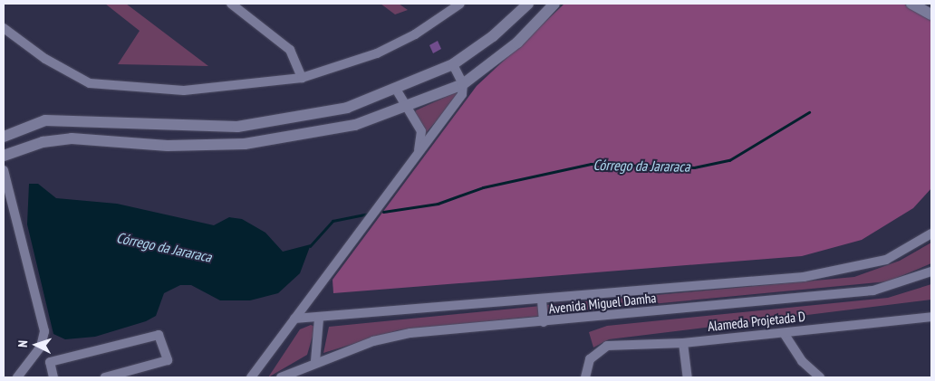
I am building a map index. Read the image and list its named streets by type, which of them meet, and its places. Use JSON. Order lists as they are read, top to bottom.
{
  "streets": {
    "street": ["Avenida Miguel Damha", "Alameda Projetada D"]
  },
  "water": ["Córrego da Jararaca"],
  "north": "left"
}
